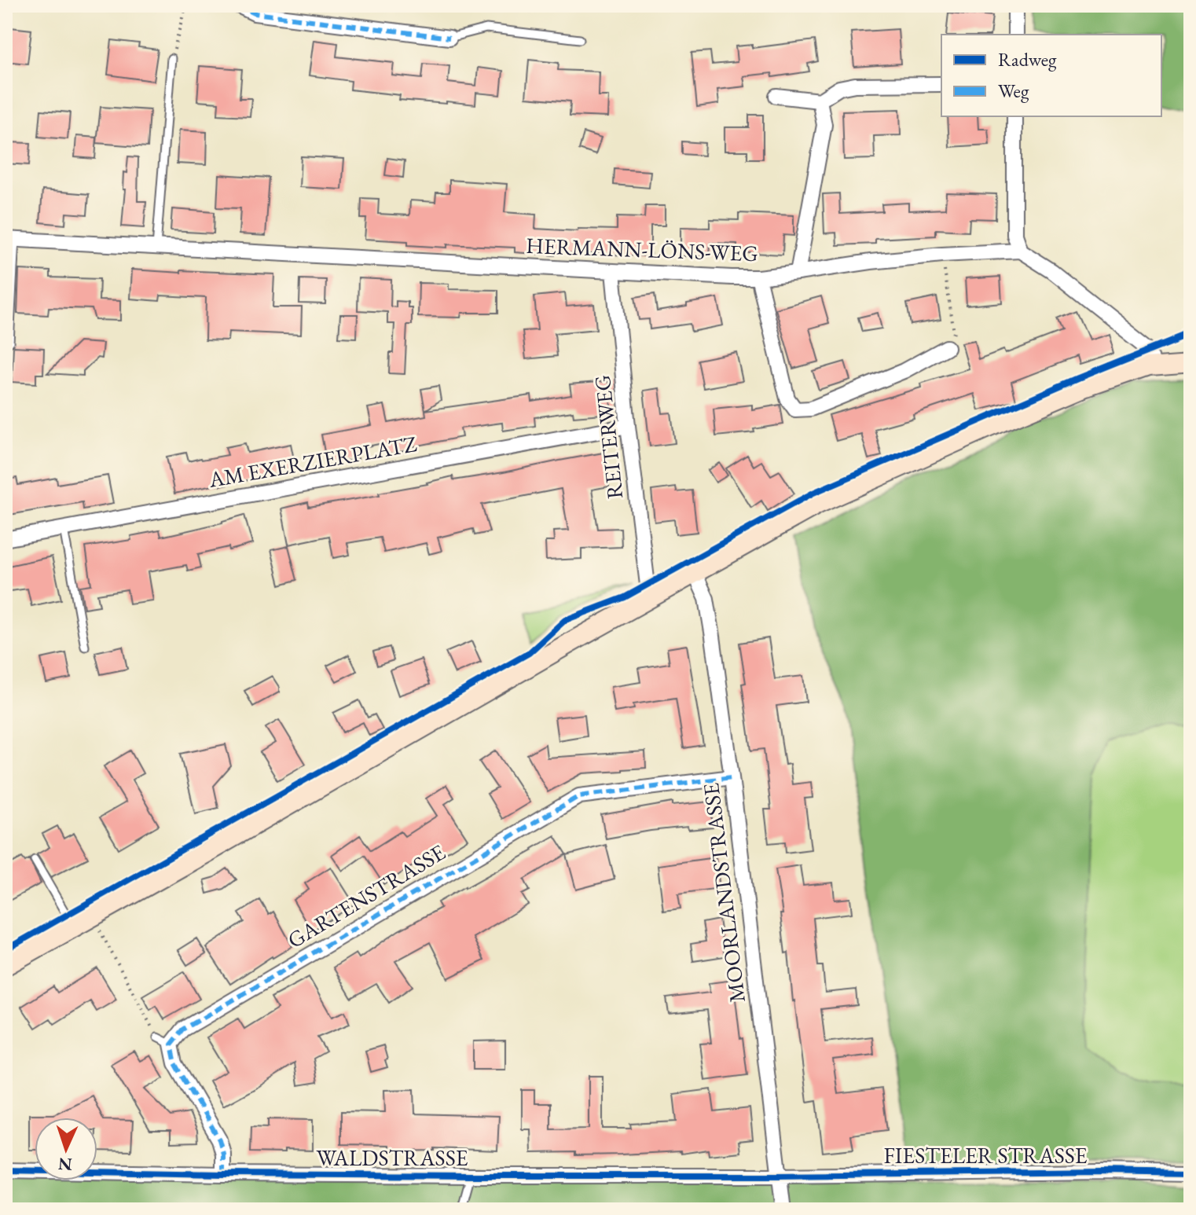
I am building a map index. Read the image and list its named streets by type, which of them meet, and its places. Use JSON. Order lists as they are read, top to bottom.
{
  "streets": {
    "street": [
      "HERMANN-LÖNS-WEG",
      "REITERWEG",
      "AM EXERZIERPLATZ",
      "MOORLANDSTRASSE",
      "GARTENSTRASSE",
      "FIESTELER STRASSE",
      "WALDSTRASSE"
    ]
  },
  "crossings": [
    ["HERMANN-LÖNS-WEG", "REITERWEG"],
    ["REITERWEG", "AM EXERZIERPLATZ"],
    ["MOORLANDSTRASSE", "GARTENSTRASSE"],
    ["MOORLANDSTRASSE", "FIESTELER STRASSE"],
    ["MOORLANDSTRASSE", "WALDSTRASSE"],
    ["FIESTELER STRASSE", "WALDSTRASSE"]
  ],
  "legend": ["Radweg", "Weg"],
  "north": "bottom"
}
